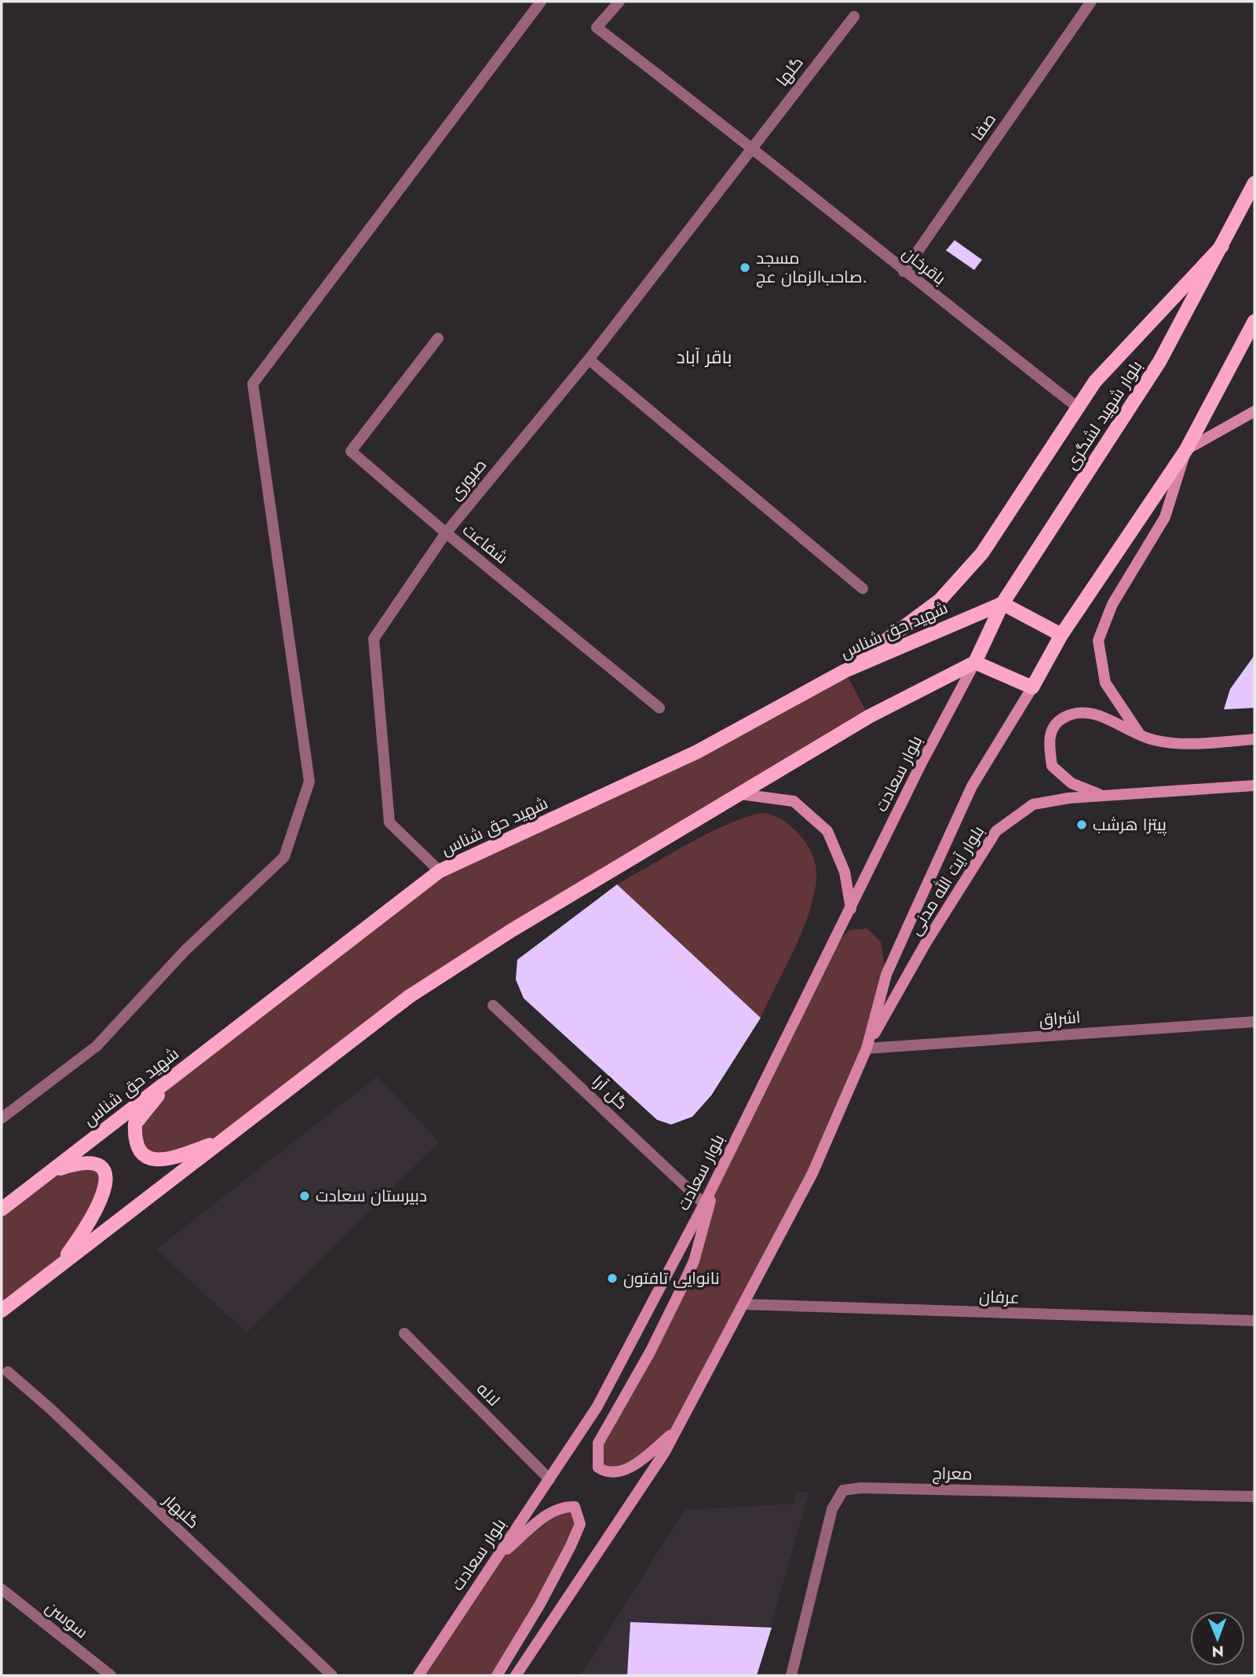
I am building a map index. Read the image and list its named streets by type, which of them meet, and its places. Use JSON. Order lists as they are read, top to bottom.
{
  "streets": {
    "main road": [
      "بلوار شهید لشگری",
      "شهید حق شناس",
      "بلوار سعادت",
      "بلوار آیت الله مدنی"
    ],
    "street": [
      "گلها",
      "صفا",
      "باقرخان",
      "صبوری",
      "شفاعت",
      "اشراق",
      "گل آرا",
      "عرفان",
      "لاله",
      "معراج",
      "گلبهار",
      "سوسن"
    ]
  },
  "crossings": [
    ["گلها", "باقرخان"],
    ["گلها", "صبوری"],
    ["صفا", "باقرخان"],
    ["باقرخان", "صبوری"],
    ["بلوار شهید لشگری", "شهید حق شناس"],
    ["بلوار شهید لشگری", "بلوار سعادت"],
    ["صبوری", "شفاعت"],
    ["صبوری", "شهید حق شناس"],
    ["بلوار سعادت", "گل آرا"],
    ["بلوار سعادت", "لاله"],
    ["بلوار آیت الله مدنی", "اشراق"]
  ],
  "districts": ["باقر آباد"],
  "places": [
    "مسجد صاحب‌الزمان عج.",
    "پیتزا هرشب",
    "دبیرستان سعادت",
    "نانوایی تافتون"
  ],
  "north": "bottom"
}
